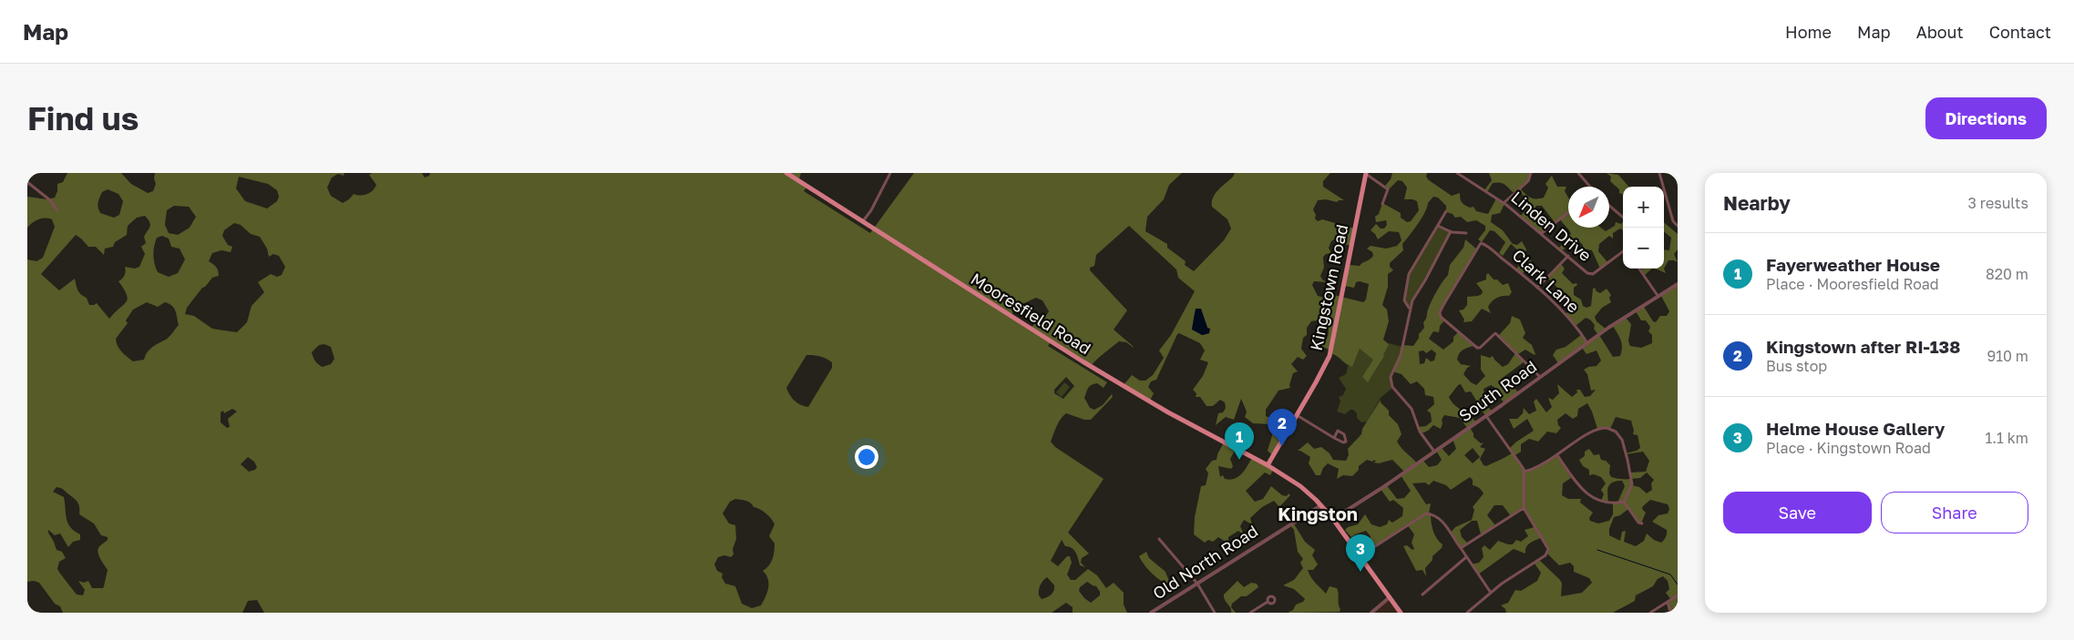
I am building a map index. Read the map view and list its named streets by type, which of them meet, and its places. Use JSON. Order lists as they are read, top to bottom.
{
  "streets": {
    "main road": ["Kingstown Road", "Mooresfield Road"],
    "street": [
      "Linden Drive",
      "Clark Lane",
      "South Road",
      "Old North Road"
    ]
  },
  "crossings": [
    ["Clark Lane", "South Road"],
    ["Kingstown Road", "Mooresfield Road"]
  ],
  "districts": ["Kingston"],
  "north": "bottom left",
  "page": {
    "header": "Map",
    "nav": [
      "Home",
      "Map",
      "About",
      "Contact"
    ],
    "buttons": [
      "Directions",
      ["Save", "Share"]
    ],
    "title": "Find us",
    "heading": ["Nearby", "3 results"],
    "map_buttons": ["+", "−"],
    "list": [
      {
        "mark": "1",
        "name": "Fayerweather House",
        "note": "Place · Mooresfield Road",
        "value": "820 m"
      },
      {
        "mark": "2",
        "name": "Kingstown after RI-138",
        "note": "Bus stop",
        "value": "910 m"
      },
      {
        "mark": "3",
        "name": "Helme House Gallery",
        "note": "Place · Kingstown Road",
        "value": "1.1 km"
      }
    ],
    "pins": ["2", "1", "3"]
  }
}
